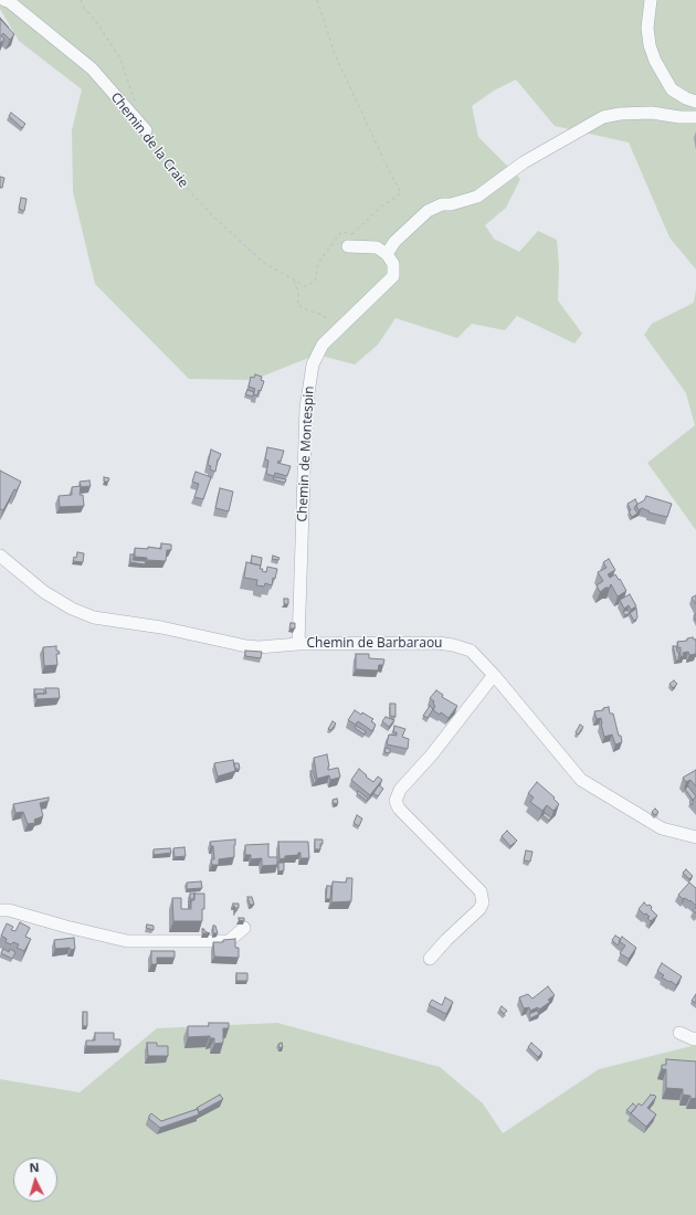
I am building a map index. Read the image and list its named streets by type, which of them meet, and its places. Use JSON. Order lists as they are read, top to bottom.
{
  "streets": {
    "street": ["Chemin de la Craie", "Chemin de Montespin", "Chemin de Barbaraou"]
  },
  "crossings": [
    ["Chemin de Montespin", "Chemin de Barbaraou"]
  ],
  "north": "top"
}
